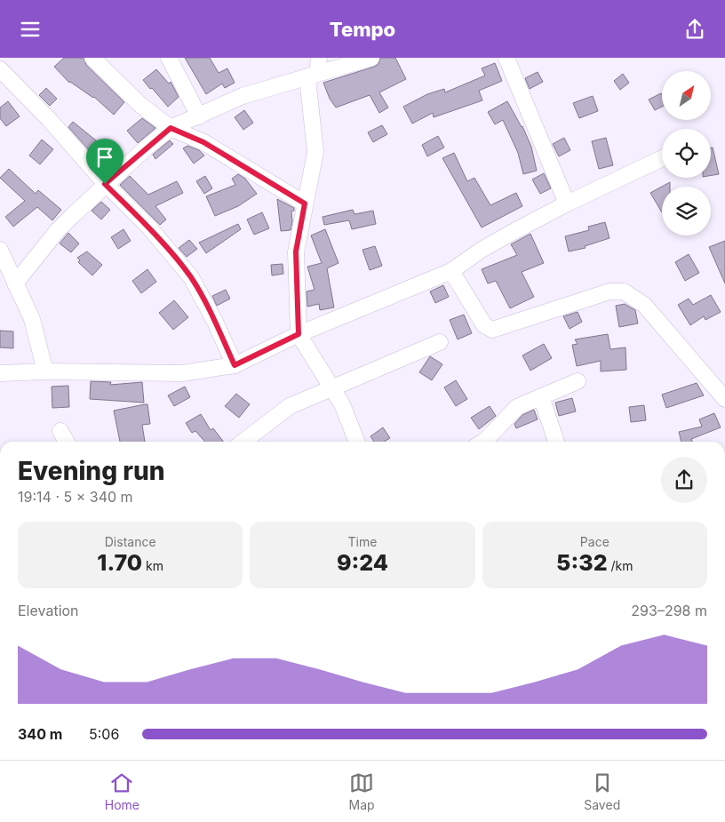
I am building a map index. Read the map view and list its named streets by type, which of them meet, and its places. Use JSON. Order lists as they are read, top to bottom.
{
  "north": "top right",
  "page": {
    "header": "Tempo",
    "heading": ["Evening run", "19:14 · 5 × 340 m"],
    "stats": [
      ["Distance", "1.70 km"],
      ["Time", "9:24"],
      ["Pace", "5:32 /km"]
    ],
    "chart": ["Elevation", "293–298 m"],
    "list": [
      {
        "name": "340 m",
        "note": "5:06"
      }
    ],
    "tabs": ["Home", "Map", "Saved"]
  }
}
